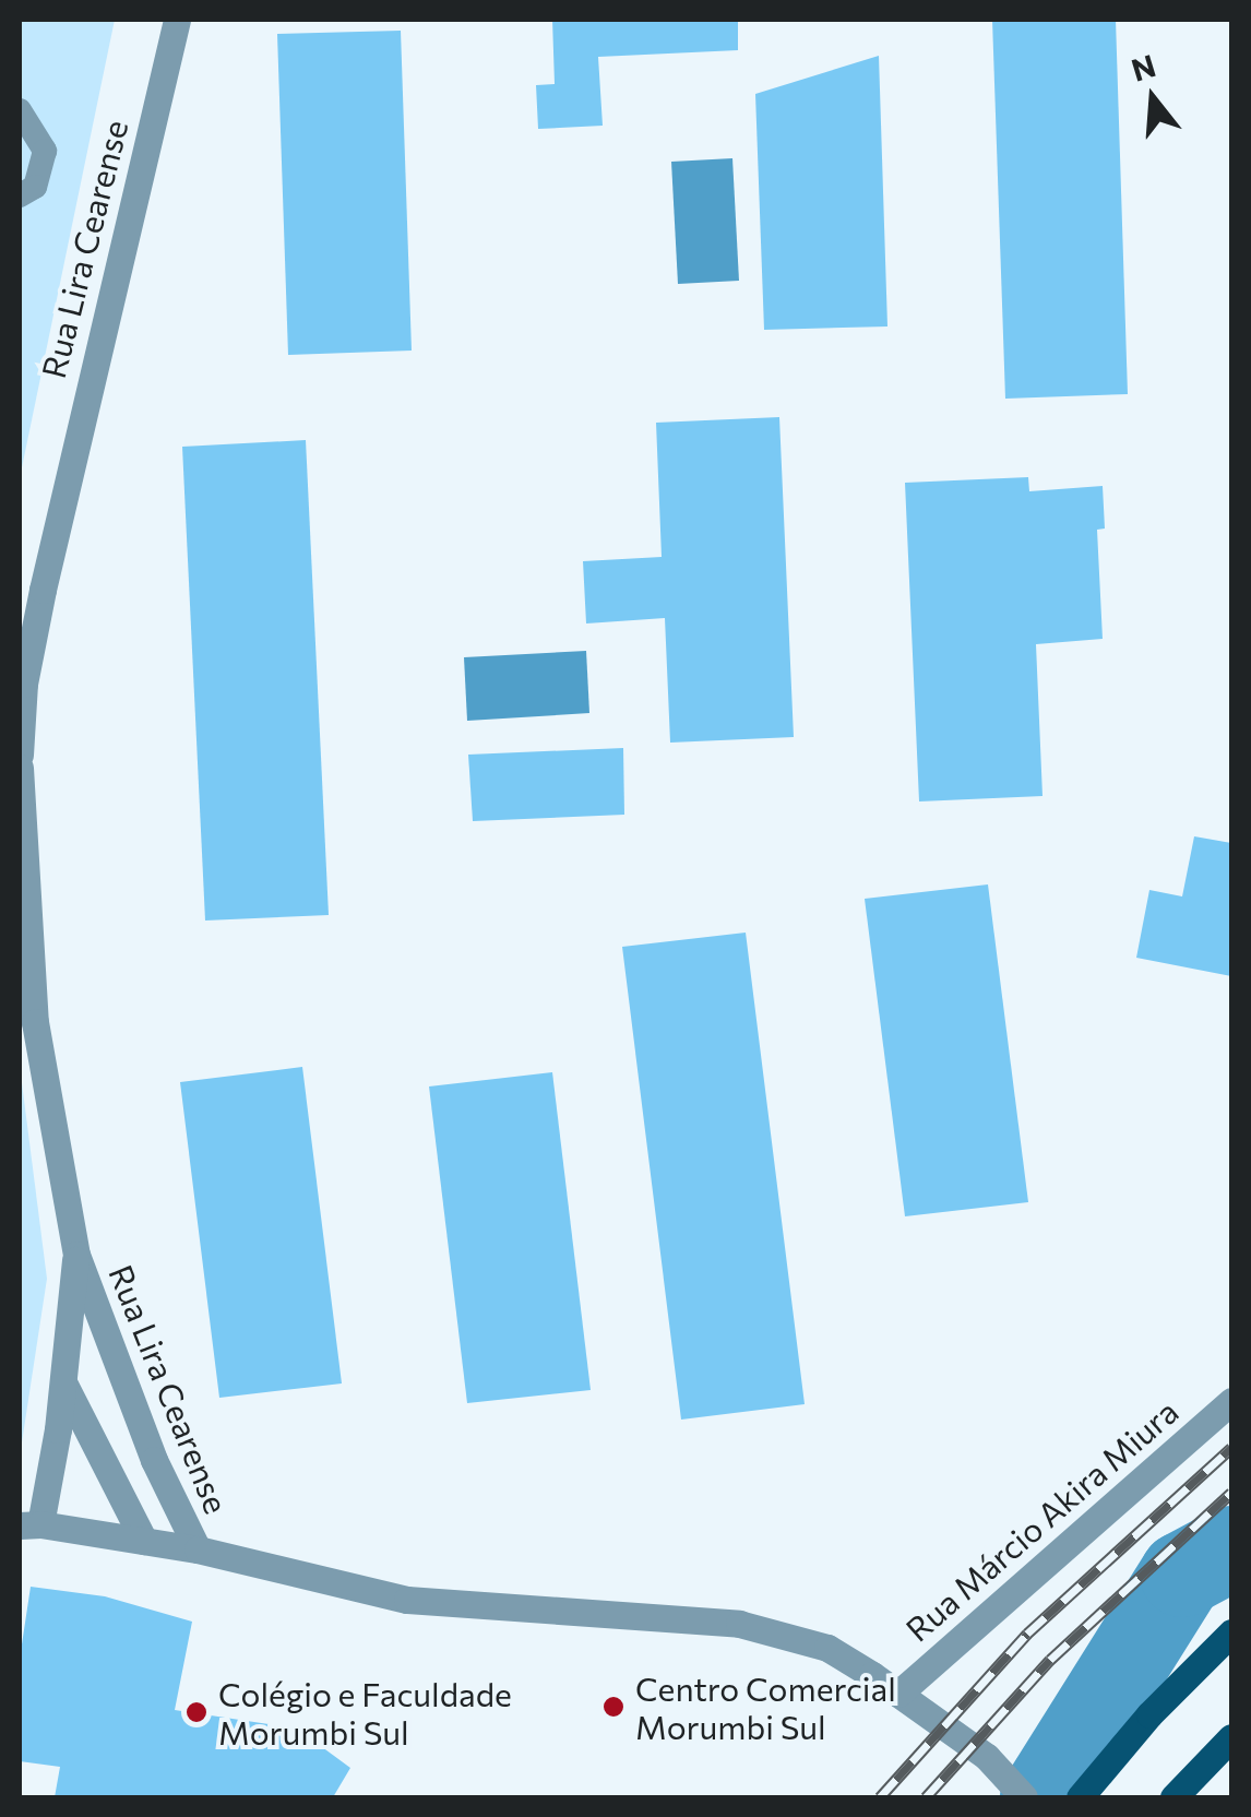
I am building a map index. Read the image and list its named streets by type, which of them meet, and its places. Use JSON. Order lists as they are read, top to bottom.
{
  "streets": {
    "street": ["Rua Lira Cearense", "Rua Márcio Akira Miura"]
  },
  "places": ["Centro Comercial Morumbi Sul", "Colégio e Faculdade Morumbi Sul"],
  "north": "top"
}
